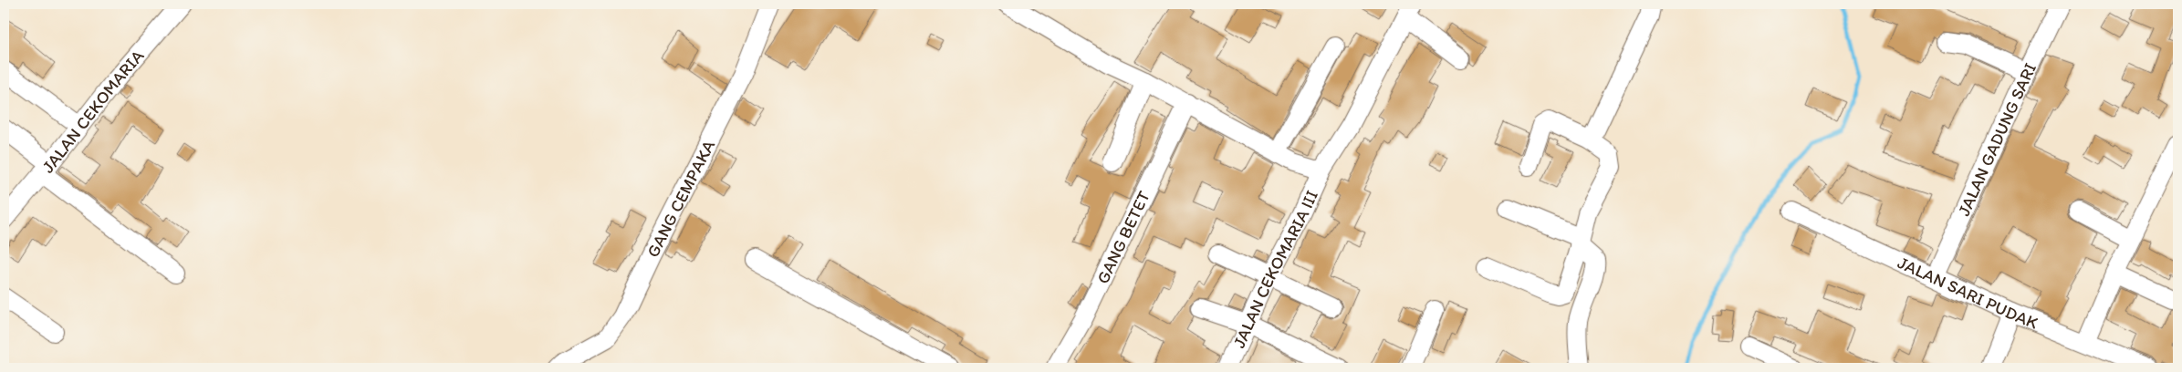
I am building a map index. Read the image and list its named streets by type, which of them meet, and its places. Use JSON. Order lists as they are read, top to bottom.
{
  "streets": {
    "street": [
      "JALAN CEKOMARIA",
      "JALAN GADUNG SARI",
      "GANG CEMPAKA",
      "GANG BETET",
      "JALAN CEKOMARIA III",
      "JALAN SARI PUDAK"
    ]
  },
  "crossings": [
    ["JALAN GADUNG SARI", "JALAN SARI PUDAK"]
  ]
}
